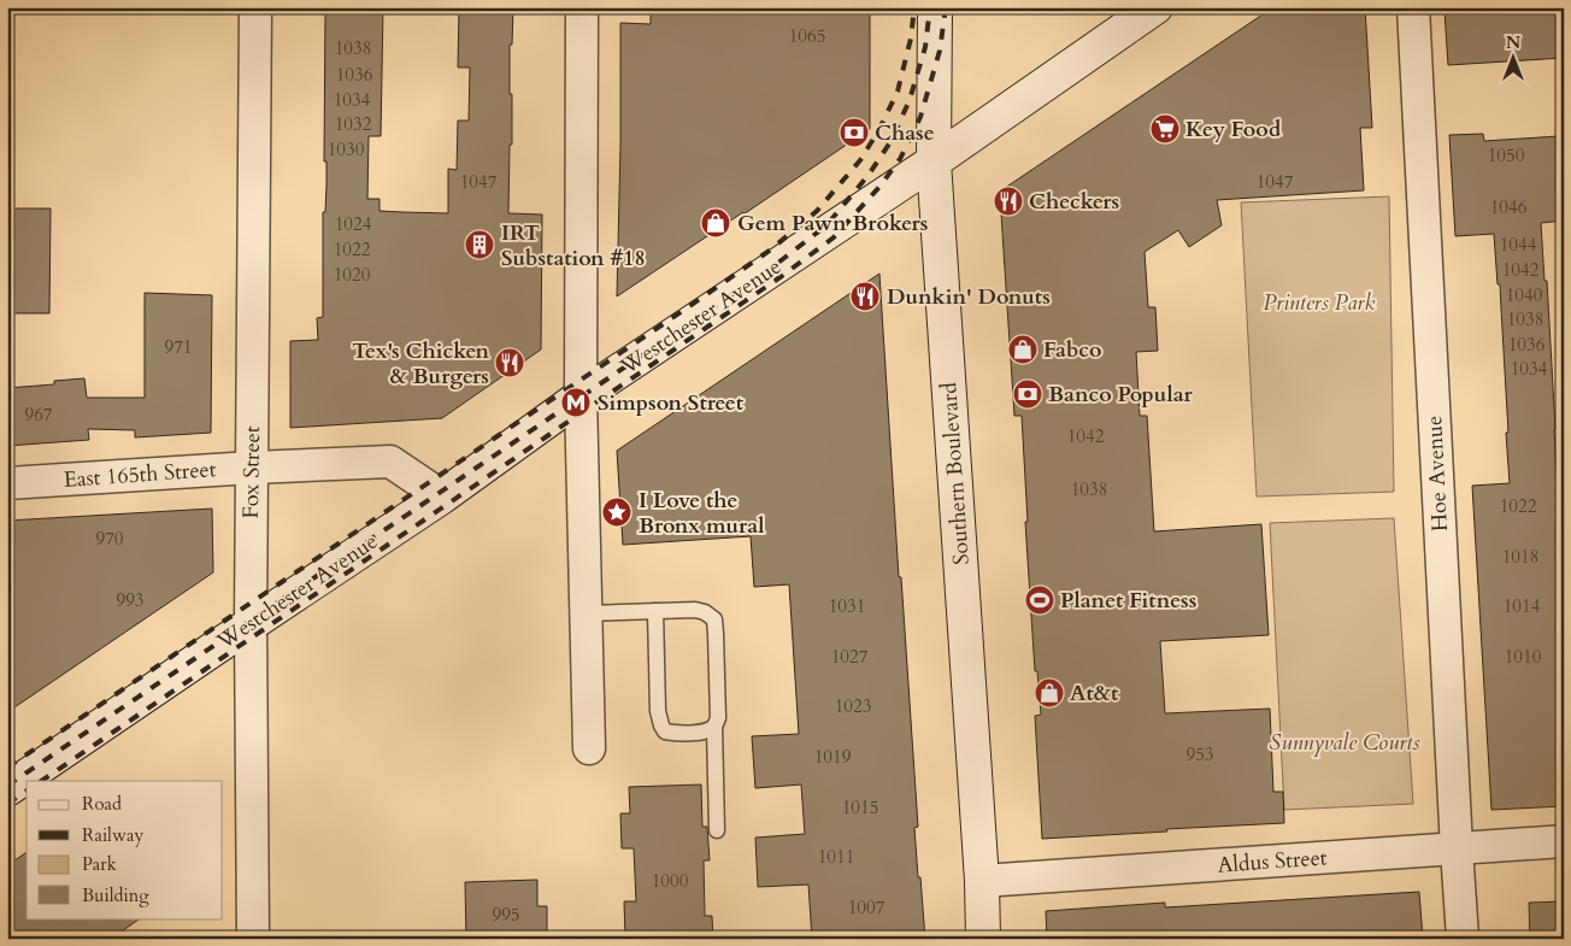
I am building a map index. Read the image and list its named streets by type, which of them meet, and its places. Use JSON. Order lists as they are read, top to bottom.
{
  "streets": {
    "main road": ["Westchester Avenue", "Southern Boulevard"],
    "street": [
      "Fox Street",
      "Hoe Avenue",
      "East 165th Street",
      "Aldus Street"
    ]
  },
  "crossings": [
    ["Westchester Avenue", "Fox Street"],
    ["Westchester Avenue", "Southern Boulevard"],
    ["Westchester Avenue", "East 165th Street"],
    ["Fox Street", "East 165th Street"],
    ["Southern Boulevard", "Aldus Street"],
    ["Hoe Avenue", "Aldus Street"]
  ],
  "parks": ["Printers Park", "Sunnyvale Courts"],
  "places": {
    "supermarket": ["Key Food"],
    "bank": ["Chase", "Banco Popular"],
    "restaurant": ["Checkers", "Dunkin' Donuts", "Tex's Chicken & Burgers"],
    "shop": ["Gem Pawn Brokers", "Fabco", "At&t"],
    "building": ["IRT Substation #18"],
    "metro station": ["Simpson Street"],
    "place": ["I Love the Bronx mural"],
    "sports": ["Planet Fitness"]
  },
  "house_numbers": [
    "1065",
    "1038",
    "1036",
    "1034",
    "1032",
    "1030",
    "1050",
    "1047",
    "1047",
    "1046",
    "1024",
    "1044",
    "1022",
    "1042",
    "1020",
    "1040",
    "1038",
    "1036",
    "971",
    "1034",
    "967",
    "1042",
    "1038",
    "1022",
    "970",
    "1018",
    "993",
    "1031",
    "1014",
    "1027",
    "1010",
    "1023",
    "953",
    "1019",
    "1015",
    "1011",
    "1000",
    "1007",
    "995"
  ],
  "legend": [
    "Road",
    "Railway",
    "Park",
    "Building"
  ],
  "north": "top"
}
